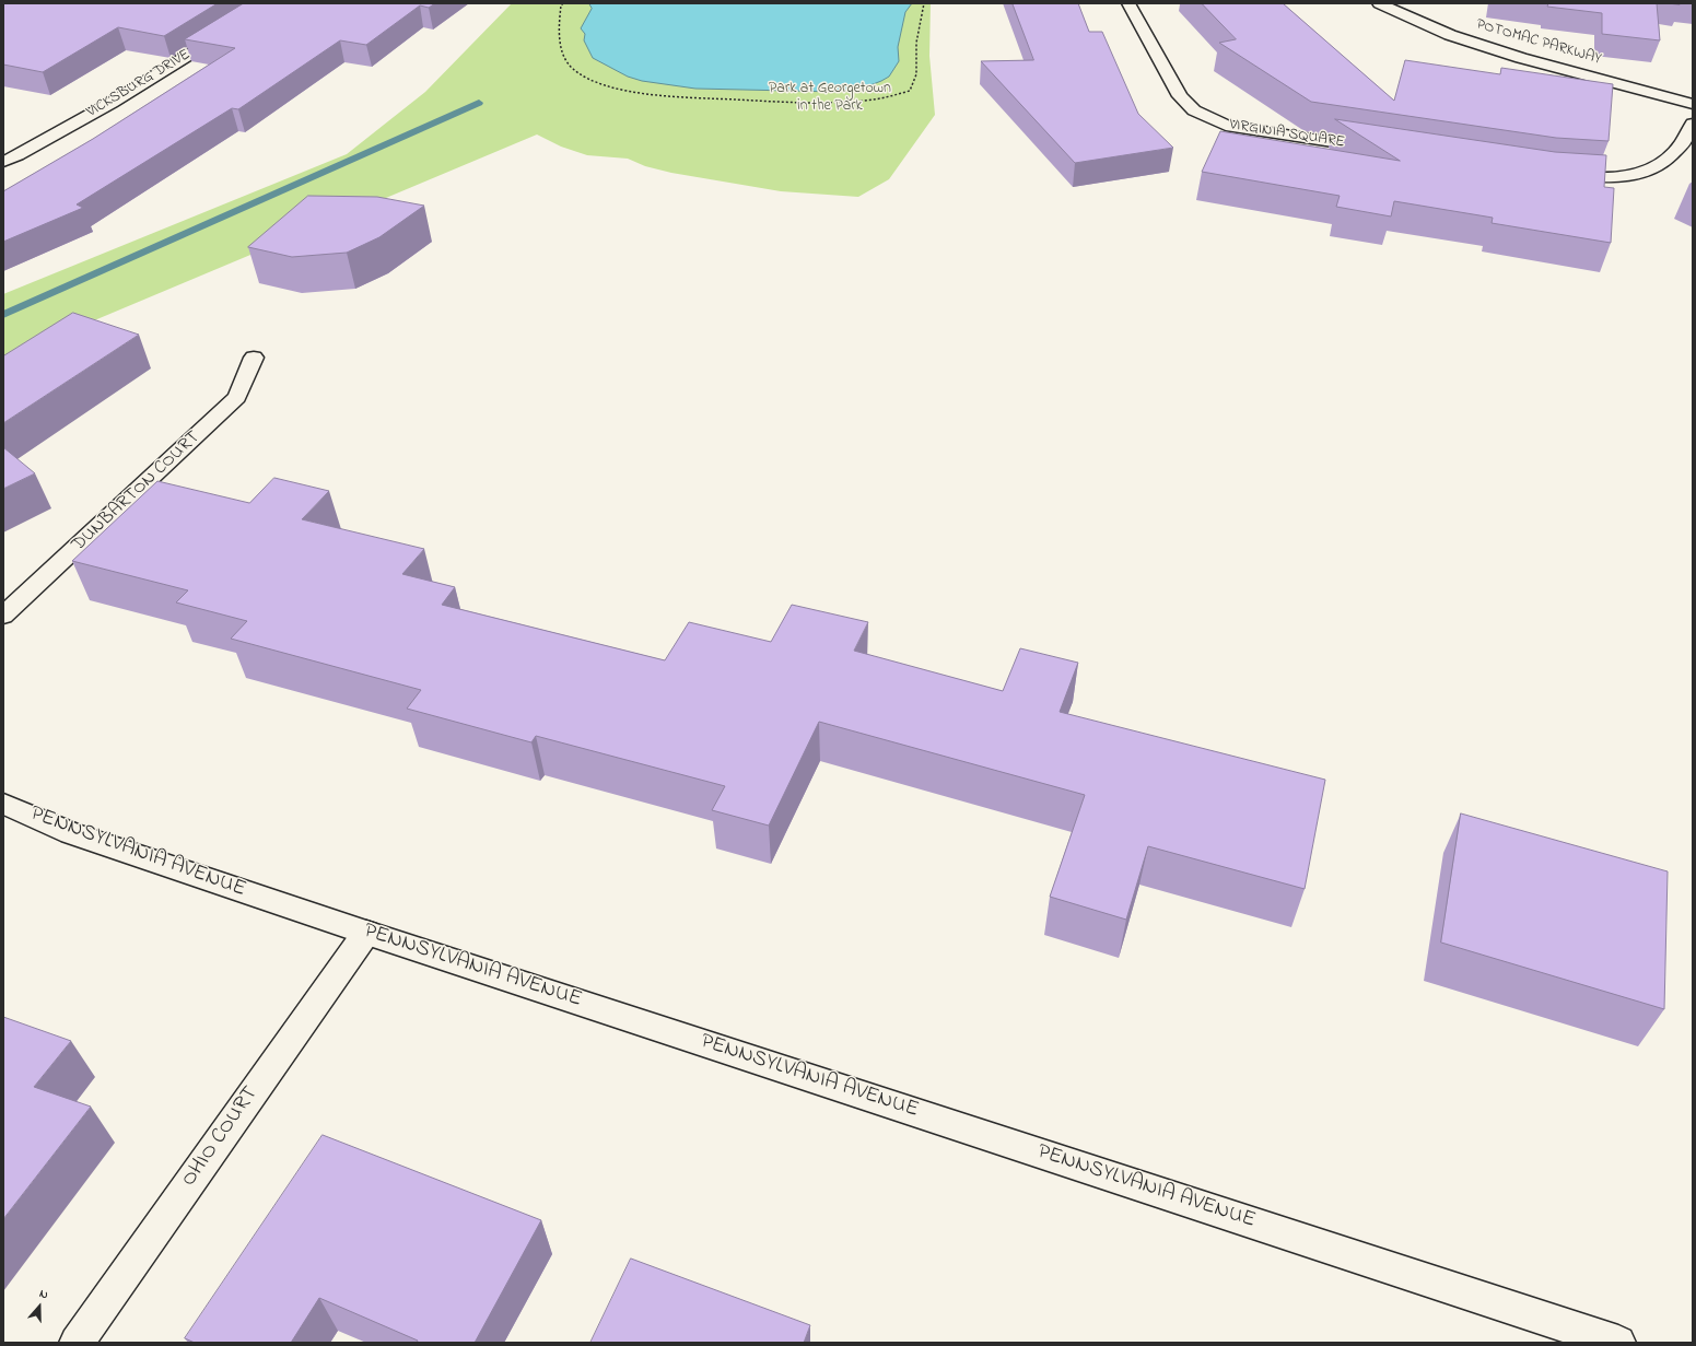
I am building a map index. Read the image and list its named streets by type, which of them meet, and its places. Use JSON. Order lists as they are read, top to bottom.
{
  "streets": {
    "street": [
      "POTOMAC PARKWAY",
      "VICKSBURG DRIVE",
      "VIRGINIA SQUARE",
      "DUNBARTON COURT",
      "PENNSYLVANIA AVENUE",
      "OHIO COURT"
    ]
  },
  "crossings": [
    ["PENNSYLVANIA AVENUE", "OHIO COURT"]
  ],
  "parks": ["Park at Georgetown in the Park"],
  "north": "top"
}
